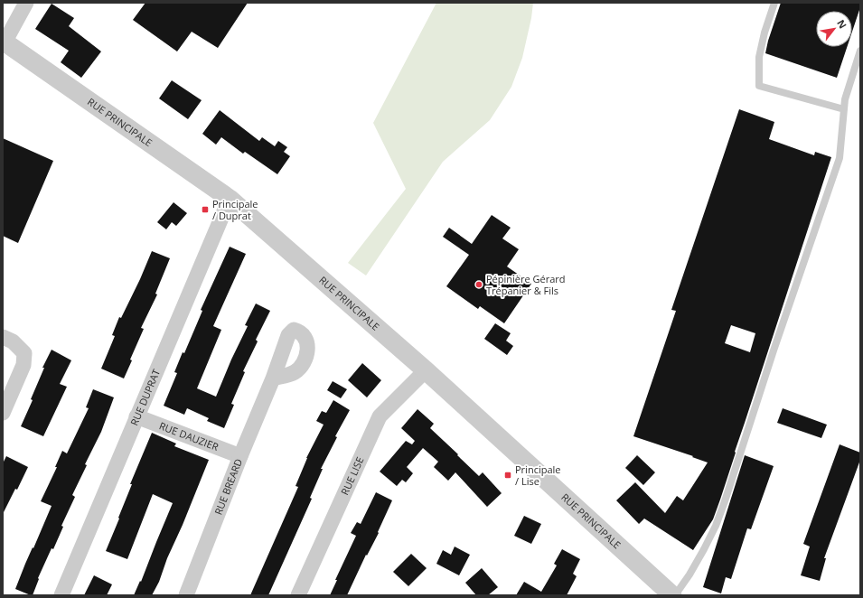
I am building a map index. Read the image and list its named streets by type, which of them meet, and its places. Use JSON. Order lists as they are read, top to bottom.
{
  "streets": {
    "street": [
      "RUE PRINCIPALE",
      "RUE DUPRAT",
      "RUE DAUZIER",
      "RUE LISE",
      "RUE BREARD"
    ]
  },
  "crossings": [
    ["RUE PRINCIPALE", "RUE DUPRAT"],
    ["RUE PRINCIPALE", "RUE LISE"],
    ["RUE DUPRAT", "RUE DAUZIER"],
    ["RUE DAUZIER", "RUE BREARD"]
  ],
  "places": {
    "transit": ["Principale / Duprat", "Principale / Lise"],
    "other": ["Pépinière Gérard Trépanier & Fils"]
  },
  "north": "top right"
}
